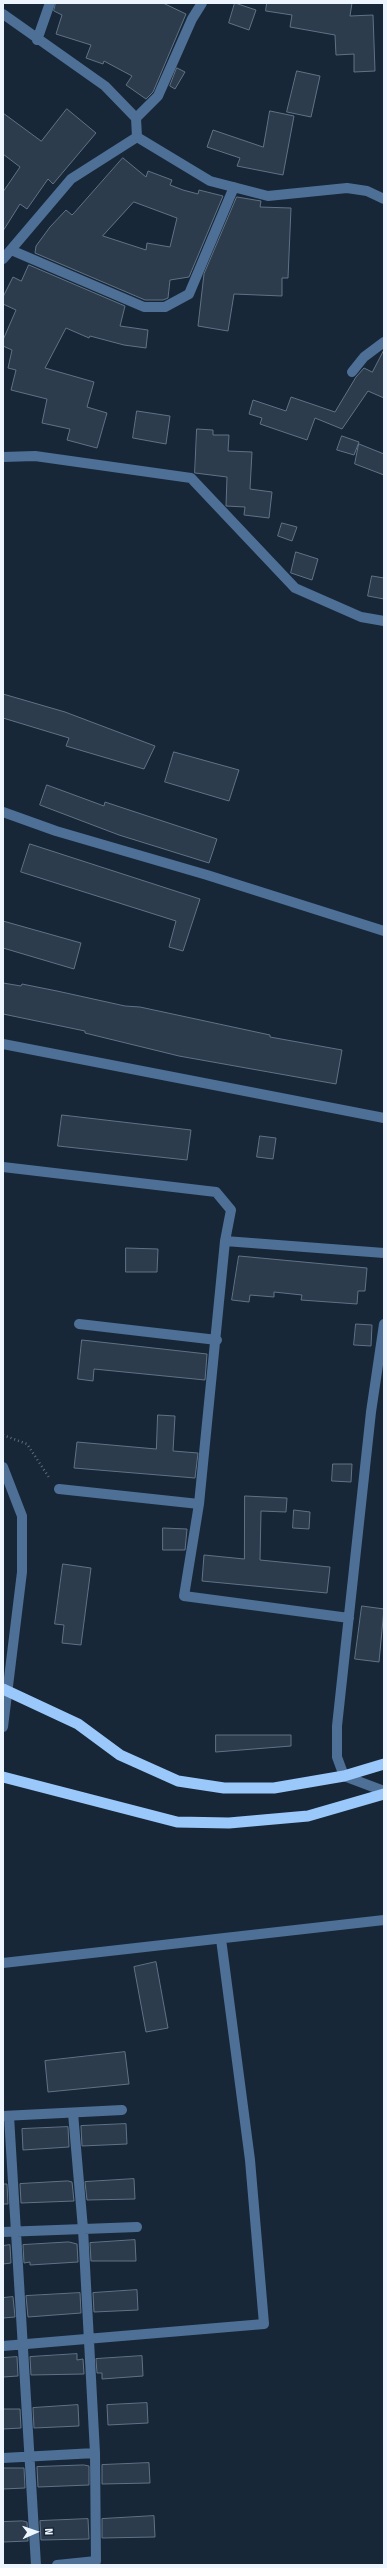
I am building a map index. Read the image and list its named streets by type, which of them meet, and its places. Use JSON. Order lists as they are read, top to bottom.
{
  "north": "right"
}
